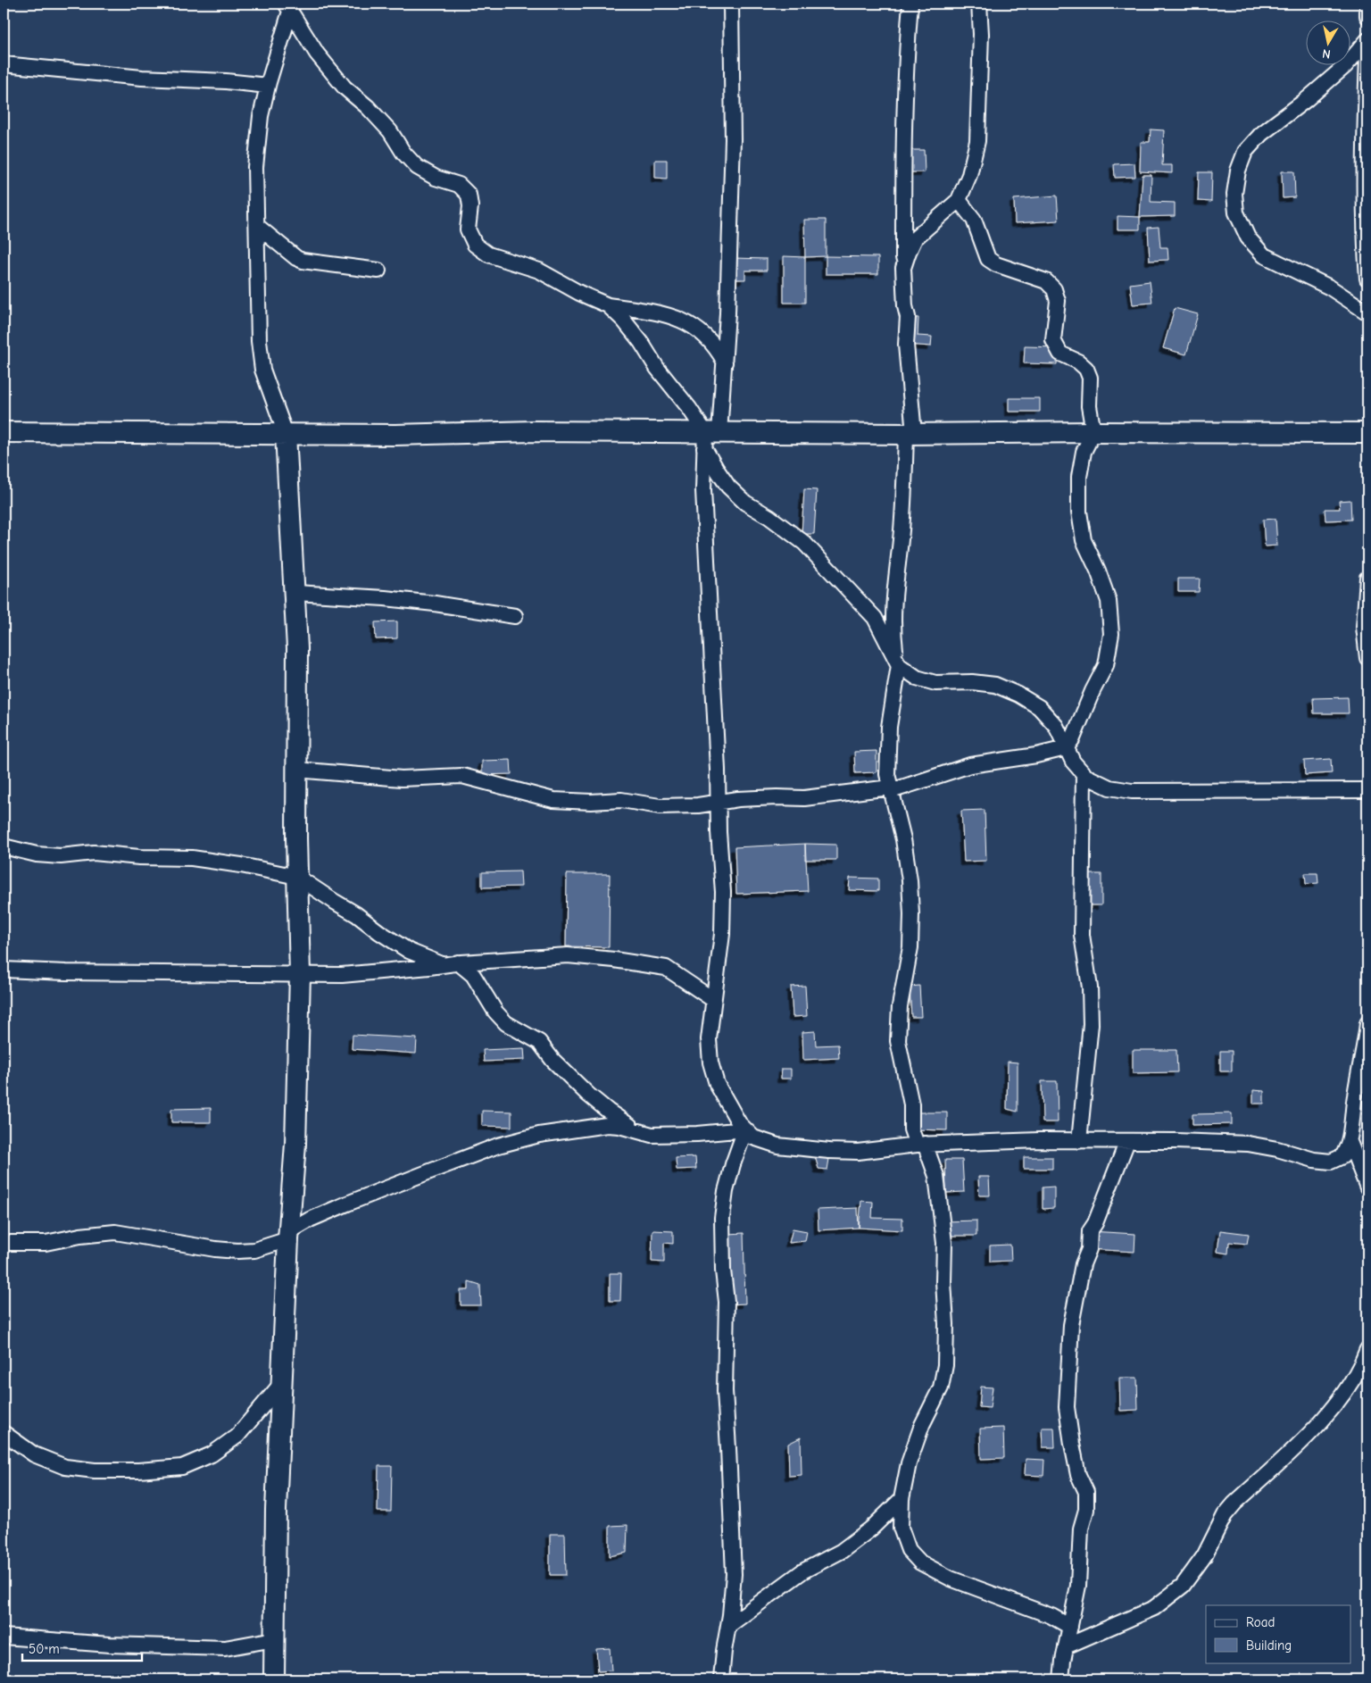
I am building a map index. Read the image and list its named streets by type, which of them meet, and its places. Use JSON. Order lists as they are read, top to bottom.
{
  "legend": ["Road", "Building"],
  "scale_bar": "50 m",
  "north": "bottom"
}
